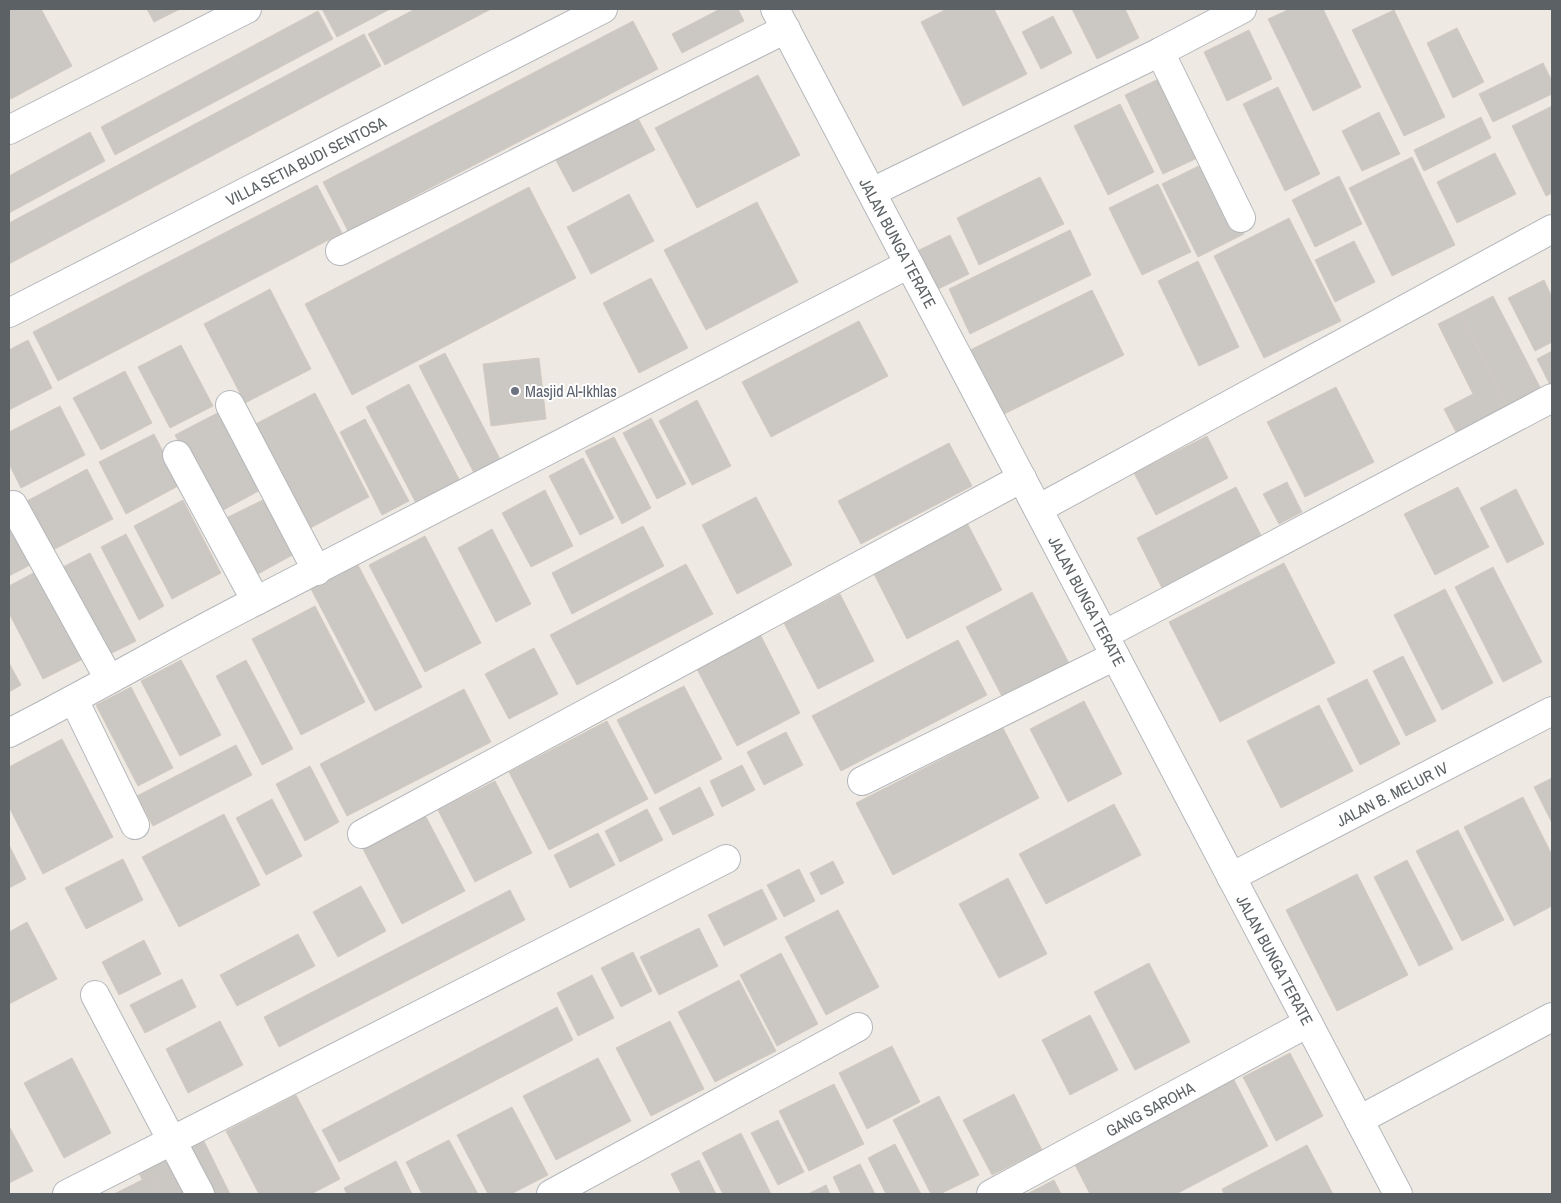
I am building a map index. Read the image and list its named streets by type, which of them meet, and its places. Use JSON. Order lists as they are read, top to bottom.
{
  "streets": {
    "street": [
      "VILLA SETIA BUDI SENTOSA",
      "JALAN BUNGA TERATE",
      "JALAN B. MELUR IV",
      "GANG SAROHA"
    ]
  },
  "crossings": [
    ["JALAN BUNGA TERATE", "JALAN B. MELUR IV"],
    ["JALAN BUNGA TERATE", "GANG SAROHA"]
  ],
  "places": ["Masjid Al-Ikhlas"]
}
